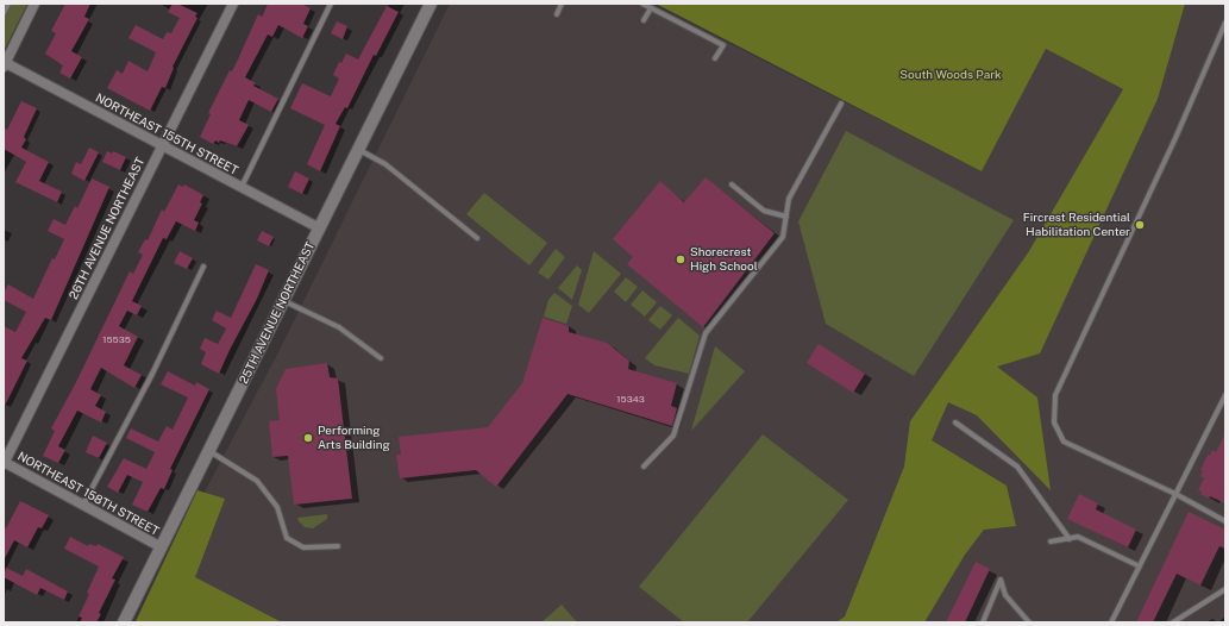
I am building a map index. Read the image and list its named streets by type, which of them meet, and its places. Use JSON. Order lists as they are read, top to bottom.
{
  "streets": {
    "street": [
      "NORTHEAST 155TH STREET",
      "26TH AVENUE NORTHEAST",
      "25TH AVENUE NORTHEAST",
      "NORTHEAST 158TH STREET"
    ]
  },
  "crossings": [
    ["NORTHEAST 155TH STREET", "26TH AVENUE NORTHEAST"],
    ["NORTHEAST 155TH STREET", "25TH AVENUE NORTHEAST"],
    ["26TH AVENUE NORTHEAST", "NORTHEAST 158TH STREET"],
    ["25TH AVENUE NORTHEAST", "NORTHEAST 158TH STREET"]
  ],
  "parks": ["South Woods Park"],
  "places": ["Fircrest Residential Habilitation Center", "Shorecrest High School", "Performing Arts Building"],
  "house_numbers": ["15535", "15343"]
}
